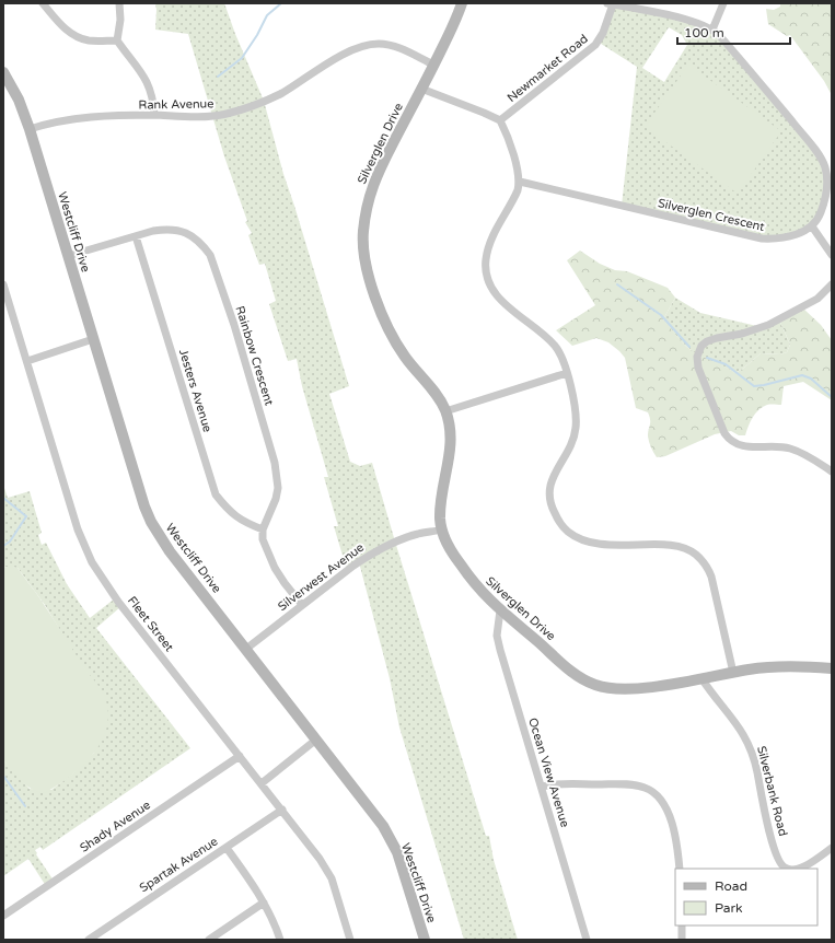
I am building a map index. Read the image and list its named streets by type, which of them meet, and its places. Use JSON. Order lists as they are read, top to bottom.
{
  "streets": {
    "street": [
      "Newmarket Road",
      "Rank Avenue",
      "Silverglen Drive",
      "Silverglen Crescent",
      "Westcliff Drive",
      "Rainbow Crescent",
      "Jesters Avenue",
      "Silverwest Avenue",
      "Fleet Street",
      "Ocean View Avenue",
      "Silverbank Road",
      "Shady Avenue",
      "Spartak Avenue"
    ]
  },
  "crossings": [
    ["Rank Avenue", "Silverglen Drive"],
    ["Rank Avenue", "Westcliff Drive"],
    ["Silverglen Drive", "Silverwest Avenue"],
    ["Silverglen Drive", "Ocean View Avenue"],
    ["Silverglen Drive", "Silverbank Road"],
    ["Westcliff Drive", "Rainbow Crescent"],
    ["Westcliff Drive", "Silverwest Avenue"],
    ["Rainbow Crescent", "Jesters Avenue"],
    ["Fleet Street", "Shady Avenue"],
    ["Fleet Street", "Spartak Avenue"]
  ],
  "legend": ["Road", "Park"],
  "scale_bar": "100 m"
}
